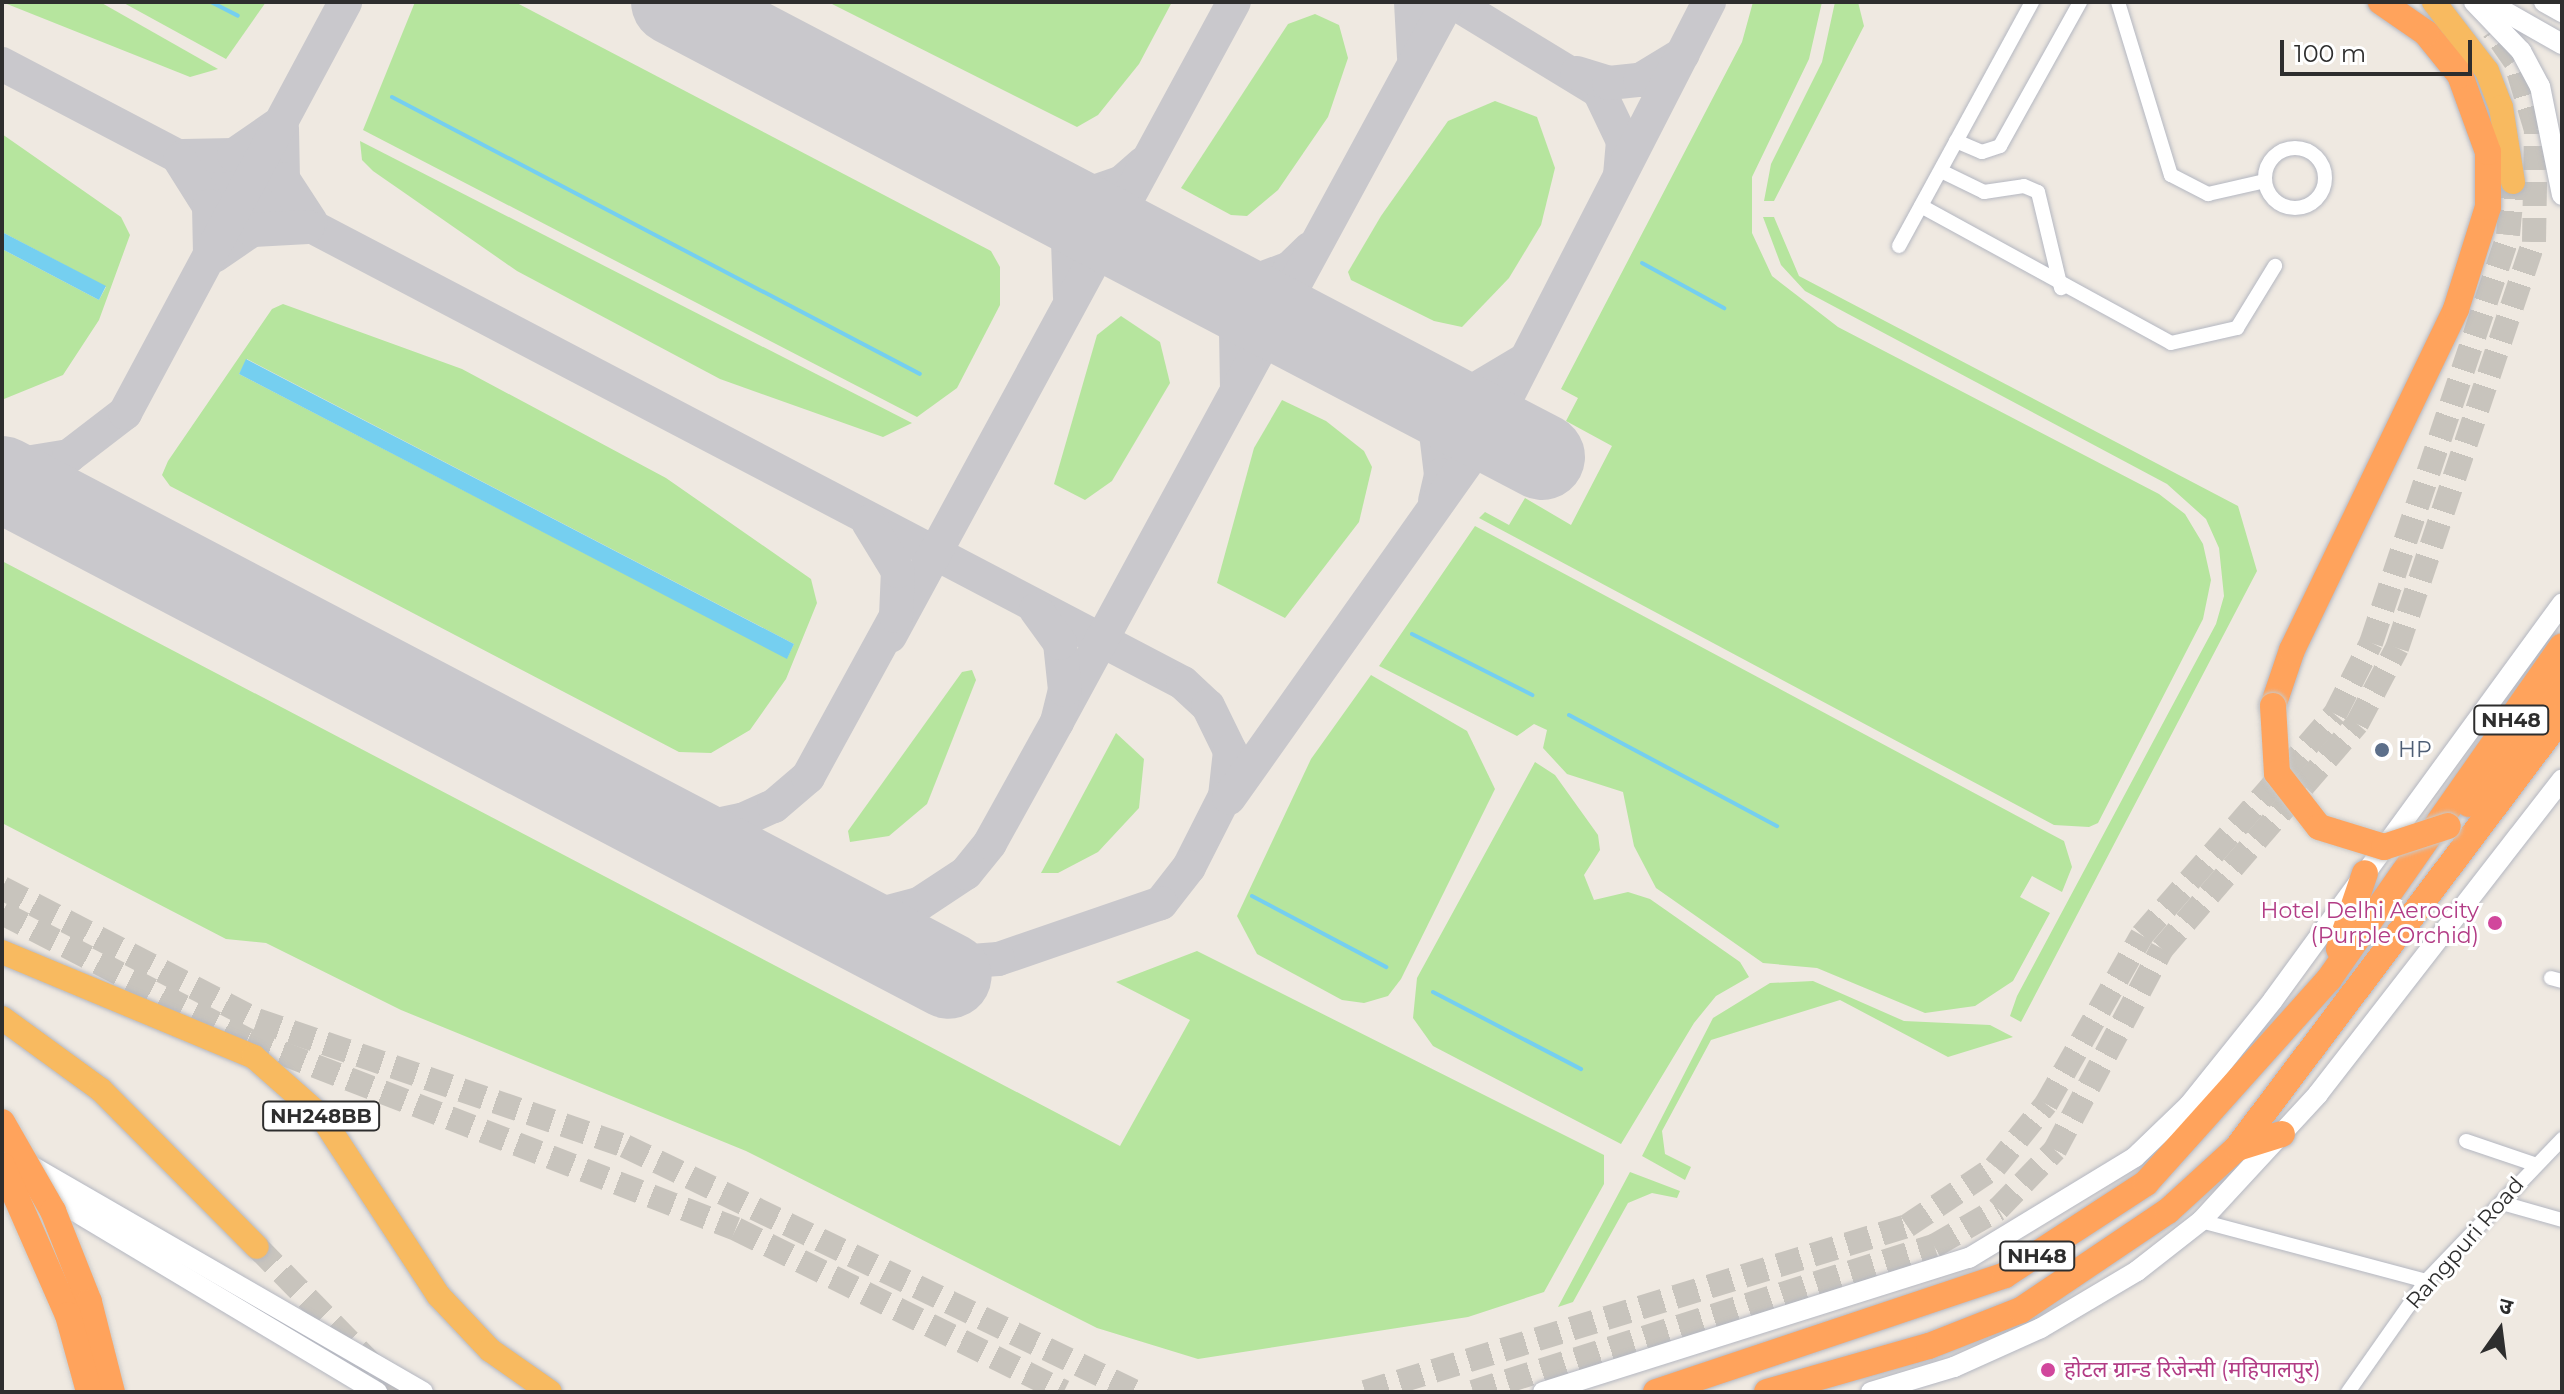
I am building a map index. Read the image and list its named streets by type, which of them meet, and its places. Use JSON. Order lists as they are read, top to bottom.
{
  "streets": {
    "highway": ["NH48", "NH248BB"],
    "street": ["Rangpuri Road"]
  },
  "places": ["HP", "Hotel Delhi Aerocity (Purple Orchid)", "होटल ग्रान्ड रिजेन्सी (महिपालपुर)"],
  "scale_bar": "100 m",
  "north": "top"
}
